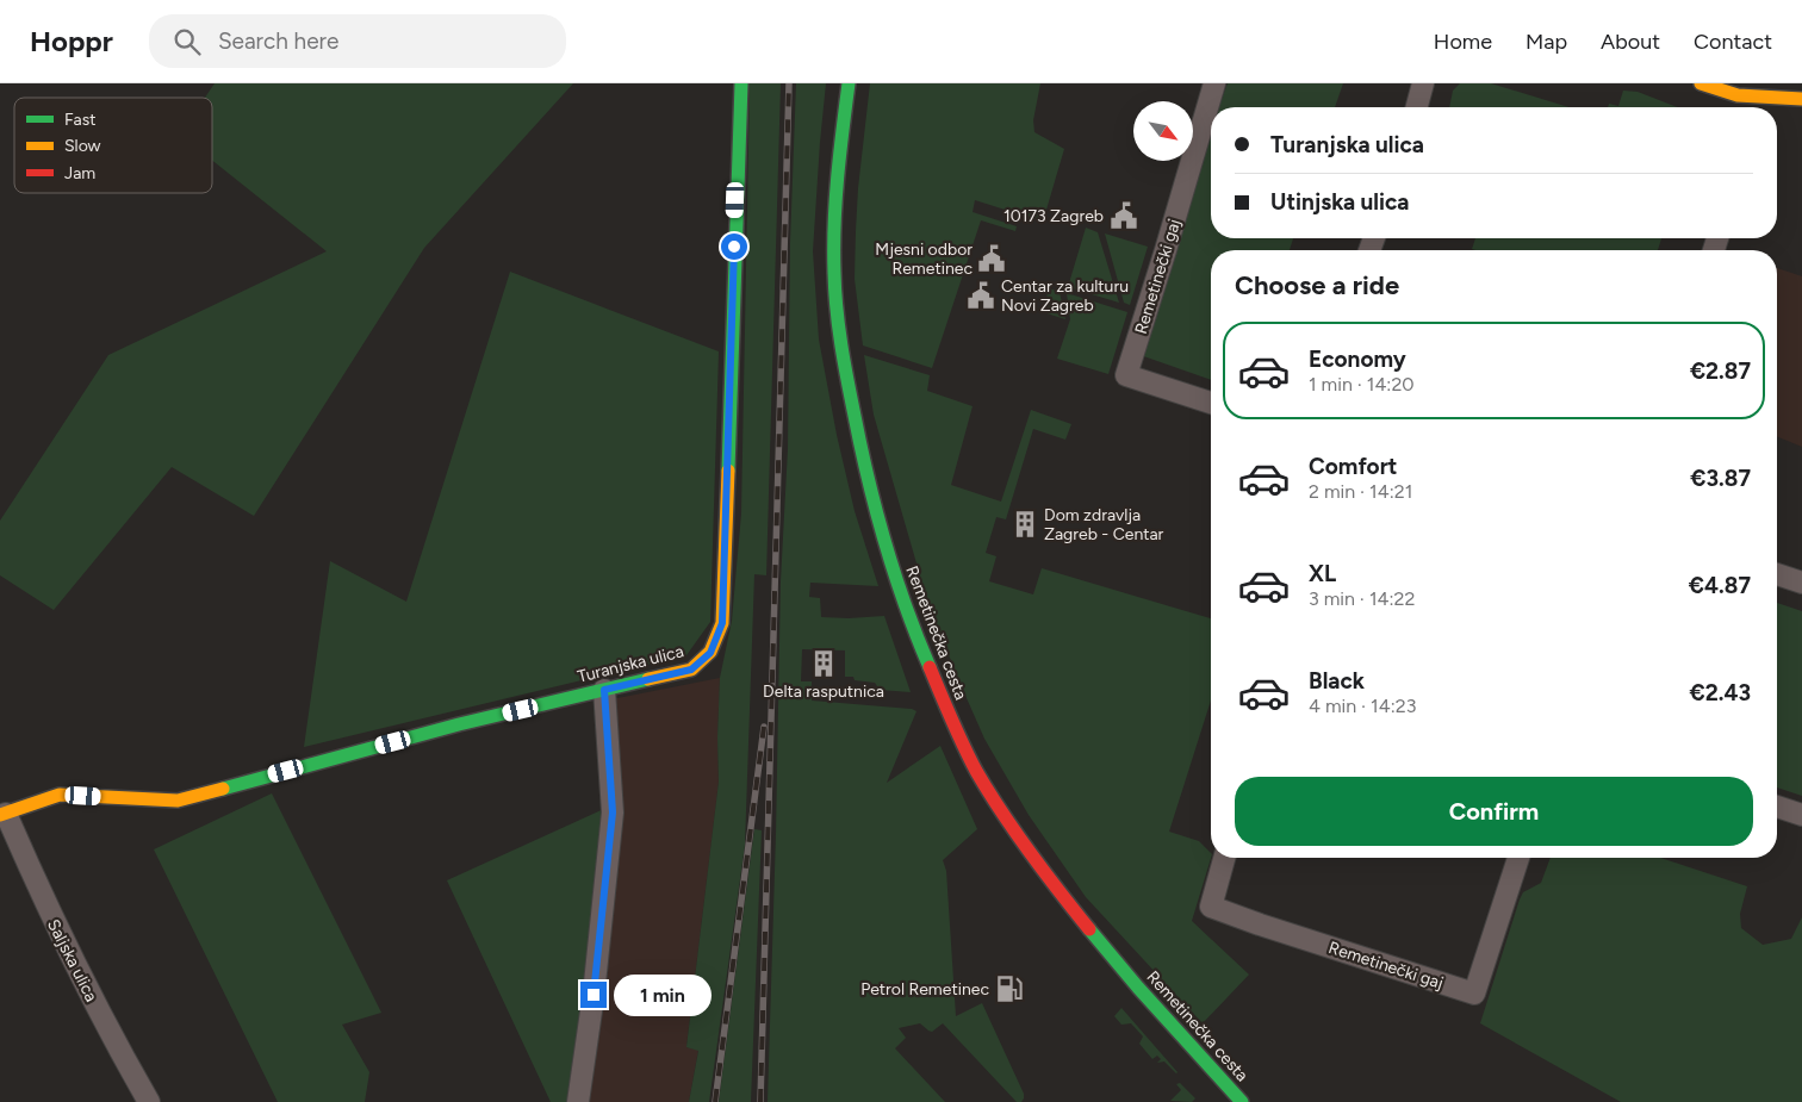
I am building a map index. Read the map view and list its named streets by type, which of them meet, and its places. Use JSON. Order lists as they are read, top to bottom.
{
  "streets": {
    "street": [
      "Remetinečki gaj",
      "Remetinečka cesta",
      "Turanjska ulica",
      "Saljska ulica"
    ]
  },
  "crossings": [
    ["Turanjska ulica", "Saljska ulica"]
  ],
  "places": {
    "public building": ["10173 Zagreb", "Mjesni odbor Remetinec", "Centar za kulturu Novi Zagreb"],
    "building": ["Dom zdravlja Zagreb - Centar", "Delta rasputnica"],
    "fuel station": ["Petrol Remetinec"]
  },
  "legend": ["Fast", "Slow", "Jam"],
  "north": "bottom right",
  "page": {
    "header": "Hoppr",
    "search": "Search here",
    "nav": [
      "Home",
      "Map",
      "About",
      "Contact"
    ],
    "banner": ["Turanjska ulica", "Utinjska ulica"],
    "heading": "Choose a ride",
    "list": [
      {
        "name": "Economy",
        "note": "1 min · 14:20",
        "value": "€2.87"
      },
      {
        "name": "Comfort",
        "note": "2 min · 14:21",
        "value": "€3.87"
      },
      {
        "name": "XL",
        "note": "3 min · 14:22",
        "value": "€4.87"
      },
      {
        "name": "Black",
        "note": "4 min · 14:23",
        "value": "€2.43"
      }
    ],
    "buttons": "Confirm",
    "bubble": "1 min"
  }
}
